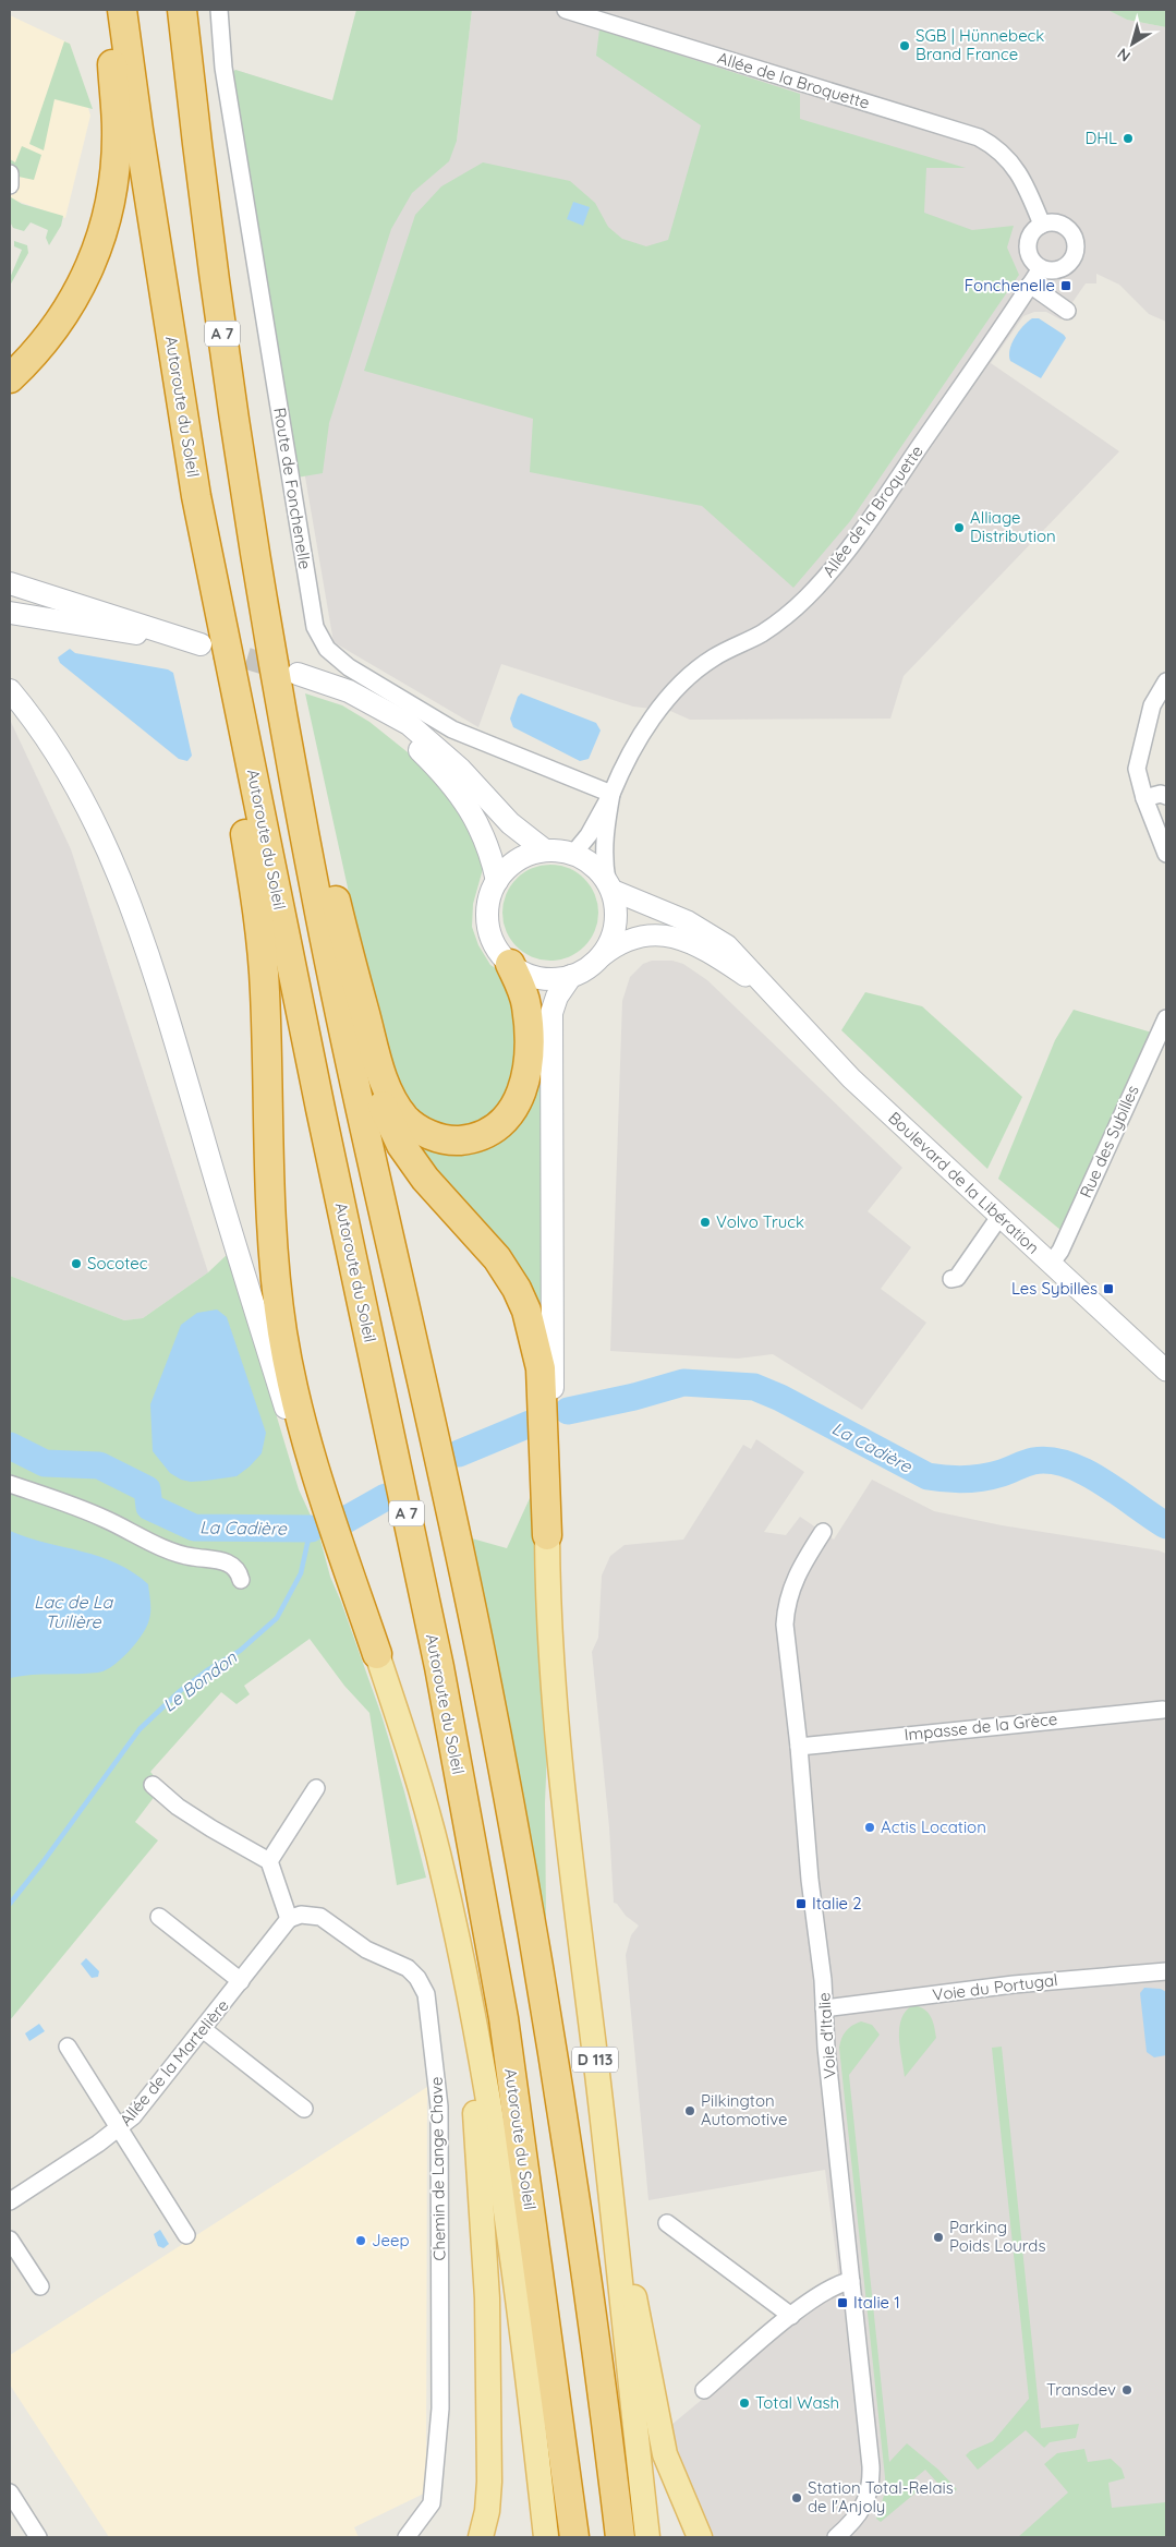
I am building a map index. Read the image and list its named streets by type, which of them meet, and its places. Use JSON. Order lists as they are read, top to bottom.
{
  "streets": {
    "highway": ["A 7", "Autoroute du Soleil"],
    "main road": ["D 113"],
    "street": [
      "Allée de la Broquette",
      "Route de Fonchenelle",
      "Rue des Sybilles",
      "Boulevard de la Libération",
      "Impasse de la Grèce",
      "Voie du Portugal",
      "Voie d'Italie",
      "Allée de la Martelière",
      "Chemin de Lange Chave"
    ]
  },
  "crossings": [
    ["Allée de la Broquette", "Route de Fonchenelle"],
    ["Allée de la Broquette", "Boulevard de la Libération"],
    ["Allée de la Broquette", "D 113"],
    ["Rue des Sybilles", "Boulevard de la Libération"],
    ["Boulevard de la Libération", "D 113"],
    ["Impasse de la Grèce", "Voie d'Italie"],
    ["Voie du Portugal", "Voie d'Italie"],
    ["Allée de la Martelière", "Chemin de Lange Chave"]
  ],
  "water": ["La Cadière", "Lac de La Tuilière", "Le Bondon"],
  "places": {
    "other": [
      "SGB | Hünnebeck Brand France",
      "DHL",
      "Alliage Distribution",
      "Volvo Truck",
      "Socotec",
      "Actis Location",
      "Pilkington Automotive",
      "Parking Poids Lourds",
      "Jeep",
      "Transdev",
      "Total Wash",
      "Station Total-Relais de l'Anjoly"
    ],
    "transit": [
      "Fonchenelle",
      "Les Sybilles",
      "Italie 2",
      "Italie 1"
    ]
  },
  "north": "bottom left"
}
